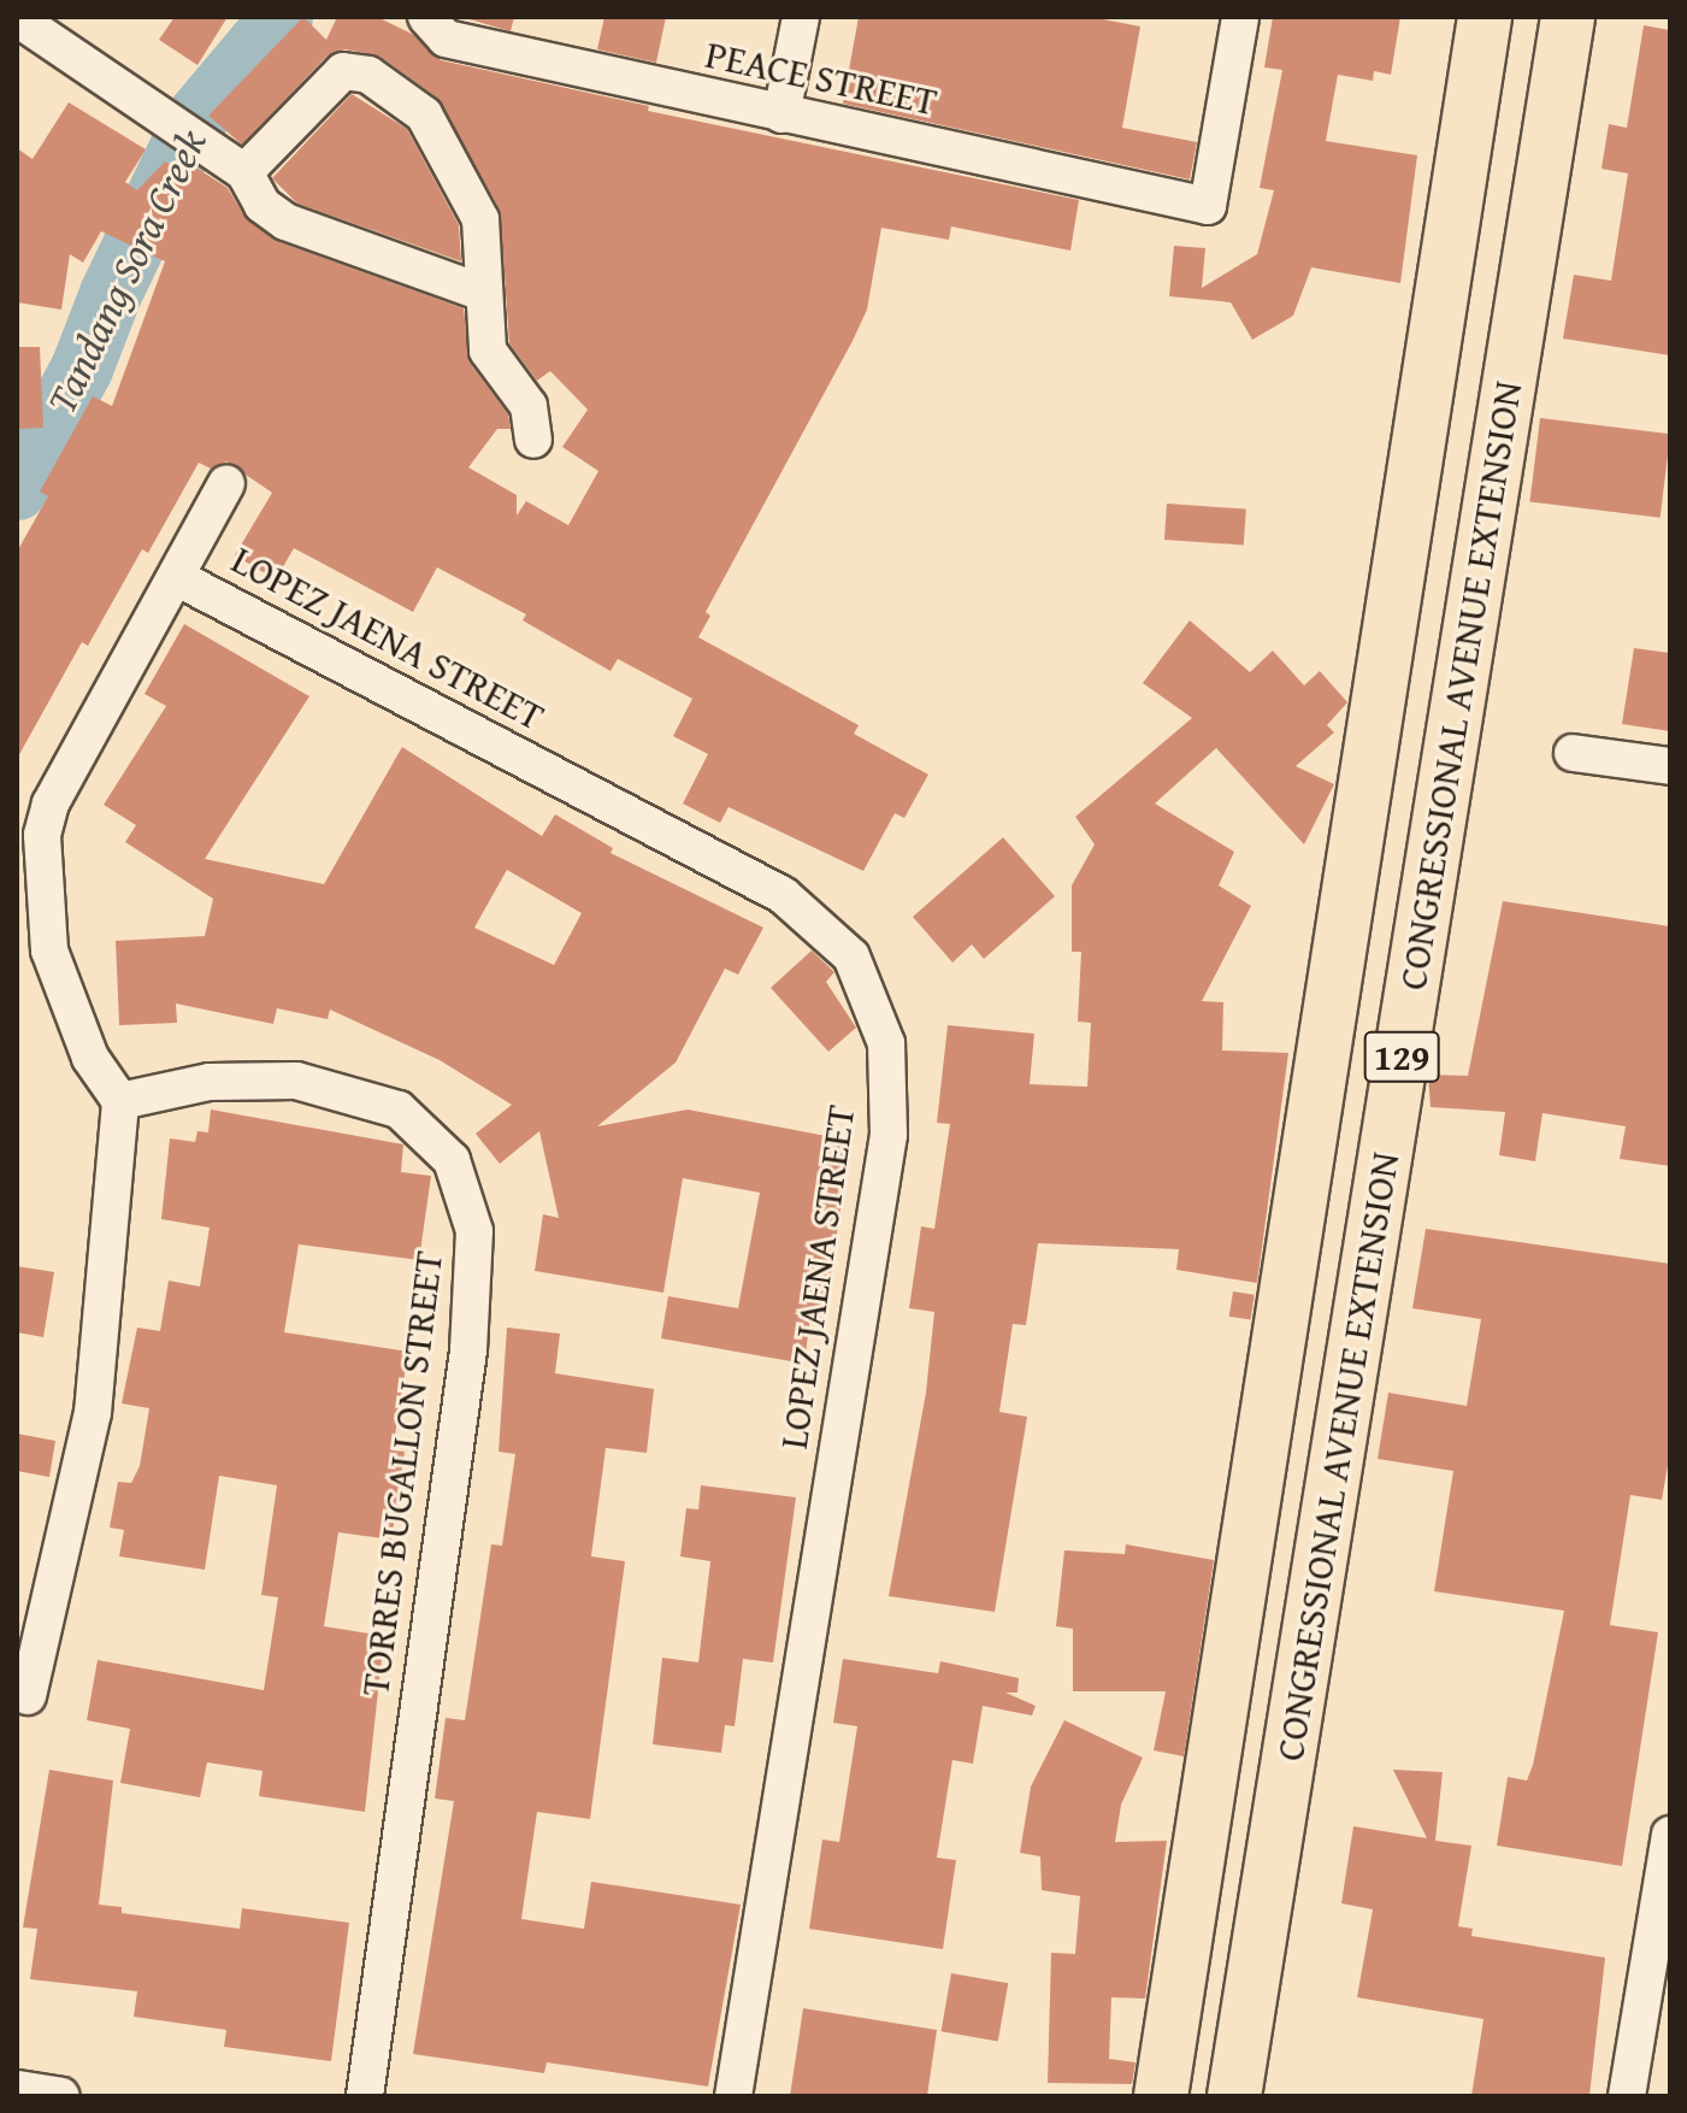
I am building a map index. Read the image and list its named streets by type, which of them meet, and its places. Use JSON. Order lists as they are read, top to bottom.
{
  "streets": {
    "main road": ["CONGRESSIONAL AVENUE EXTENSION", "129"],
    "street": ["PEACE STREET", "LOPEZ JAENA STREET", "TORRES BUGALLON STREET"]
  },
  "water": ["Tandang Sora Creek"]
}
